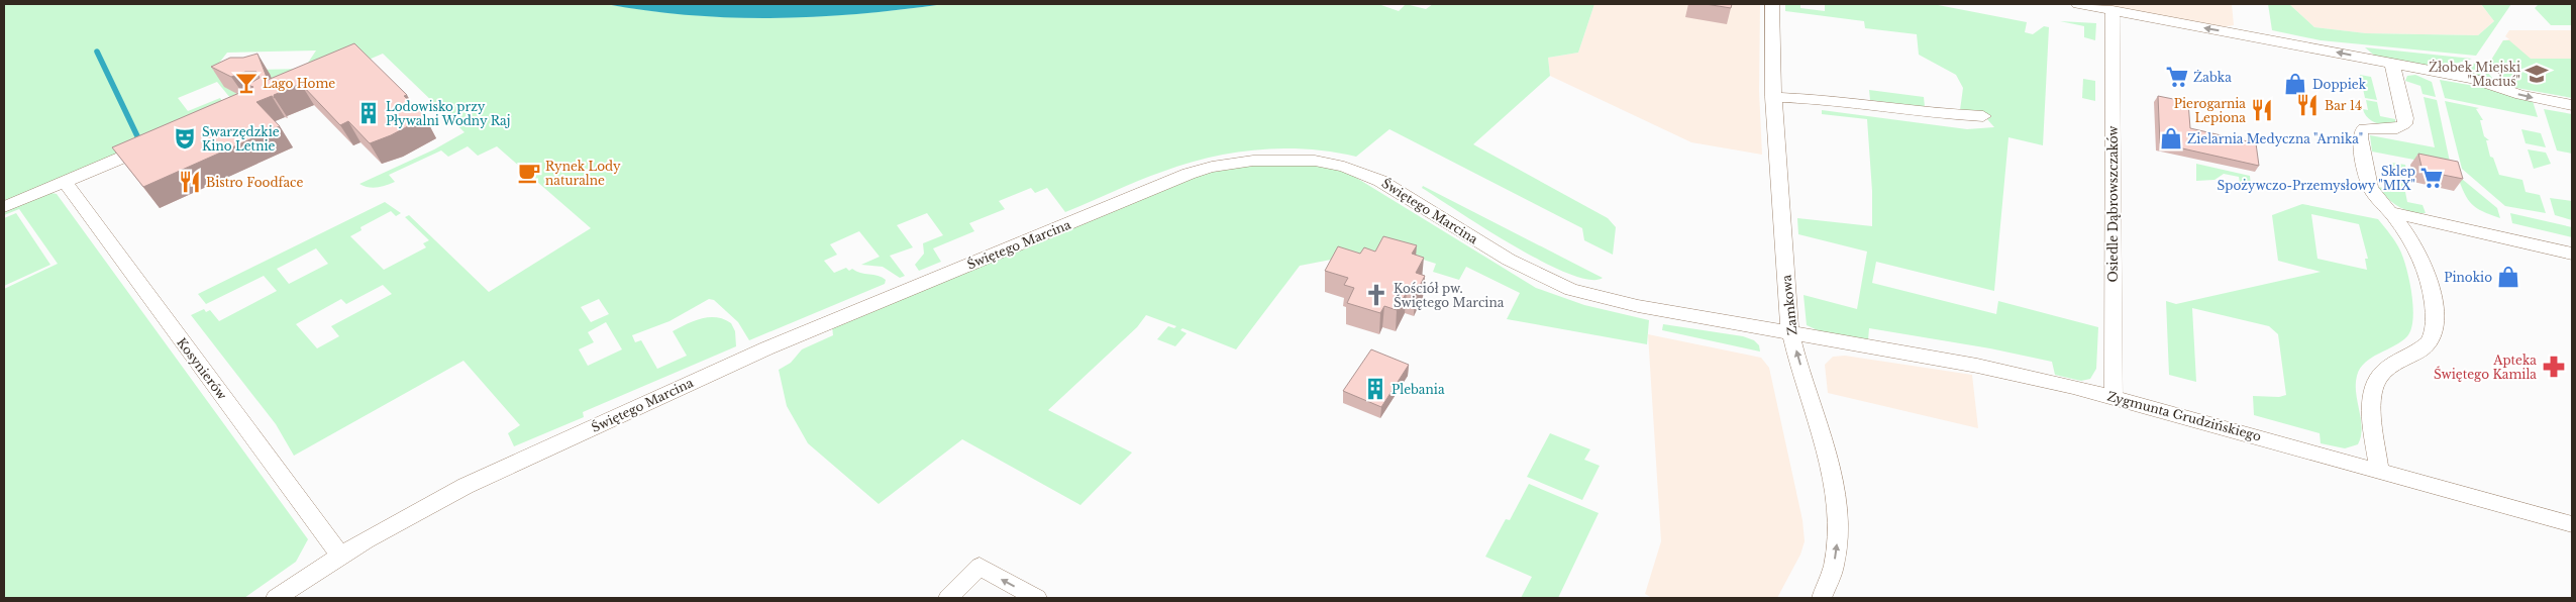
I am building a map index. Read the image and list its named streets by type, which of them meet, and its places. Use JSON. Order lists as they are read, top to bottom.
{
  "streets": {
    "street": [
      "Osiedle Dąbrowszczaków",
      "Świętego Marcina",
      "Zamkowa",
      "Kosynierów",
      "Zygmunta Grudzińskiego"
    ]
  },
  "crossings": [
    ["Osiedle Dąbrowszczaków", "Zygmunta Grudzińskiego"],
    ["Świętego Marcina", "Zamkowa"],
    ["Świętego Marcina", "Kosynierów"],
    ["Świętego Marcina", "Zygmunta Grudzińskiego"],
    ["Zamkowa", "Zygmunta Grudzińskiego"]
  ],
  "one_way": ["Zamkowa"],
  "places": {
    "school or university": ["Żłobek Miejski \"Maciuś\""],
    "supermarket": ["Żabka", "Sklep Spożywczo-Przemysłowy \"MIX\""],
    "bar": ["Lago Home"],
    "shop": ["Doppiek", "Zielarnia Medyczna \"Arnika\"", "Pinokio"],
    "restaurant": ["Bar 14", "Pierogarnia Lepiona", "Bistro Foodface"],
    "building": ["Lodowisko przy Pływalni Wodny Raj", "Plebania"],
    "theatre": ["Swarzędzkie Kino Letnie"],
    "cafe": ["Rynek Lody naturalne"],
    "church": ["Kościół pw. Świętego Marcina"],
    "pharmacy": ["Apteka Świętego Kamila"]
  }
}
